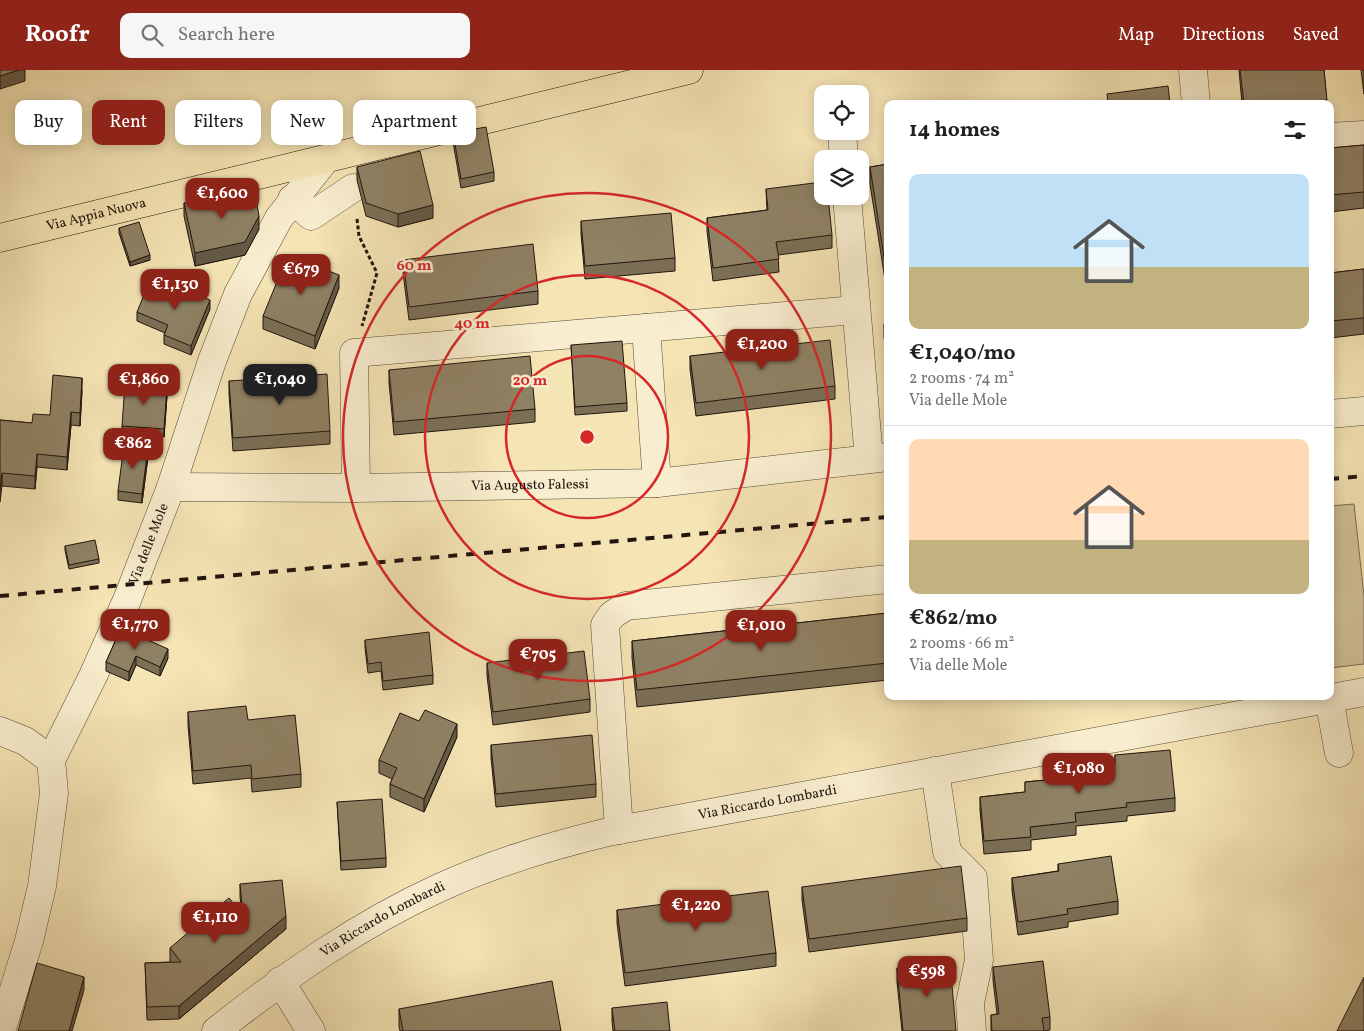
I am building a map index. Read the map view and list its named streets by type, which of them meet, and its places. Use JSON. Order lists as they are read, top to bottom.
{
  "streets": {
    "main road": ["Via Appia Nuova"],
    "street": ["Via Augusto Falessi", "Via delle Mole", "Via Riccardo Lombardi"]
  },
  "crossings": [
    ["Via Appia Nuova", "Via delle Mole"],
    ["Via Augusto Falessi", "Via delle Mole"]
  ],
  "page": {
    "header": "Roofr",
    "search": "Search here",
    "nav": ["Map", "Directions", "Saved"],
    "chip": [
      "Buy",
      "Rent",
      "Filters",
      "New",
      "Apartment"
    ],
    "heading": "14 homes",
    "list": [
      {
        "name": "€1,040/mo",
        "note": "2 rooms · 74 m² · Via delle Mole"
      },
      {
        "name": "€862/mo",
        "note": "2 rooms · 66 m² · Via delle Mole"
      }
    ],
    "price": [
      "€1,600",
      "€679",
      "€1,130",
      "€1,200",
      "€1,860",
      "€1,040",
      "€862",
      "€1,770",
      "€1,010",
      "€705",
      "€1,080",
      "€1,220",
      "€1,110",
      "€598"
    ]
  },
  "rings": ["60 m", "40 m", "20 m"]
}
